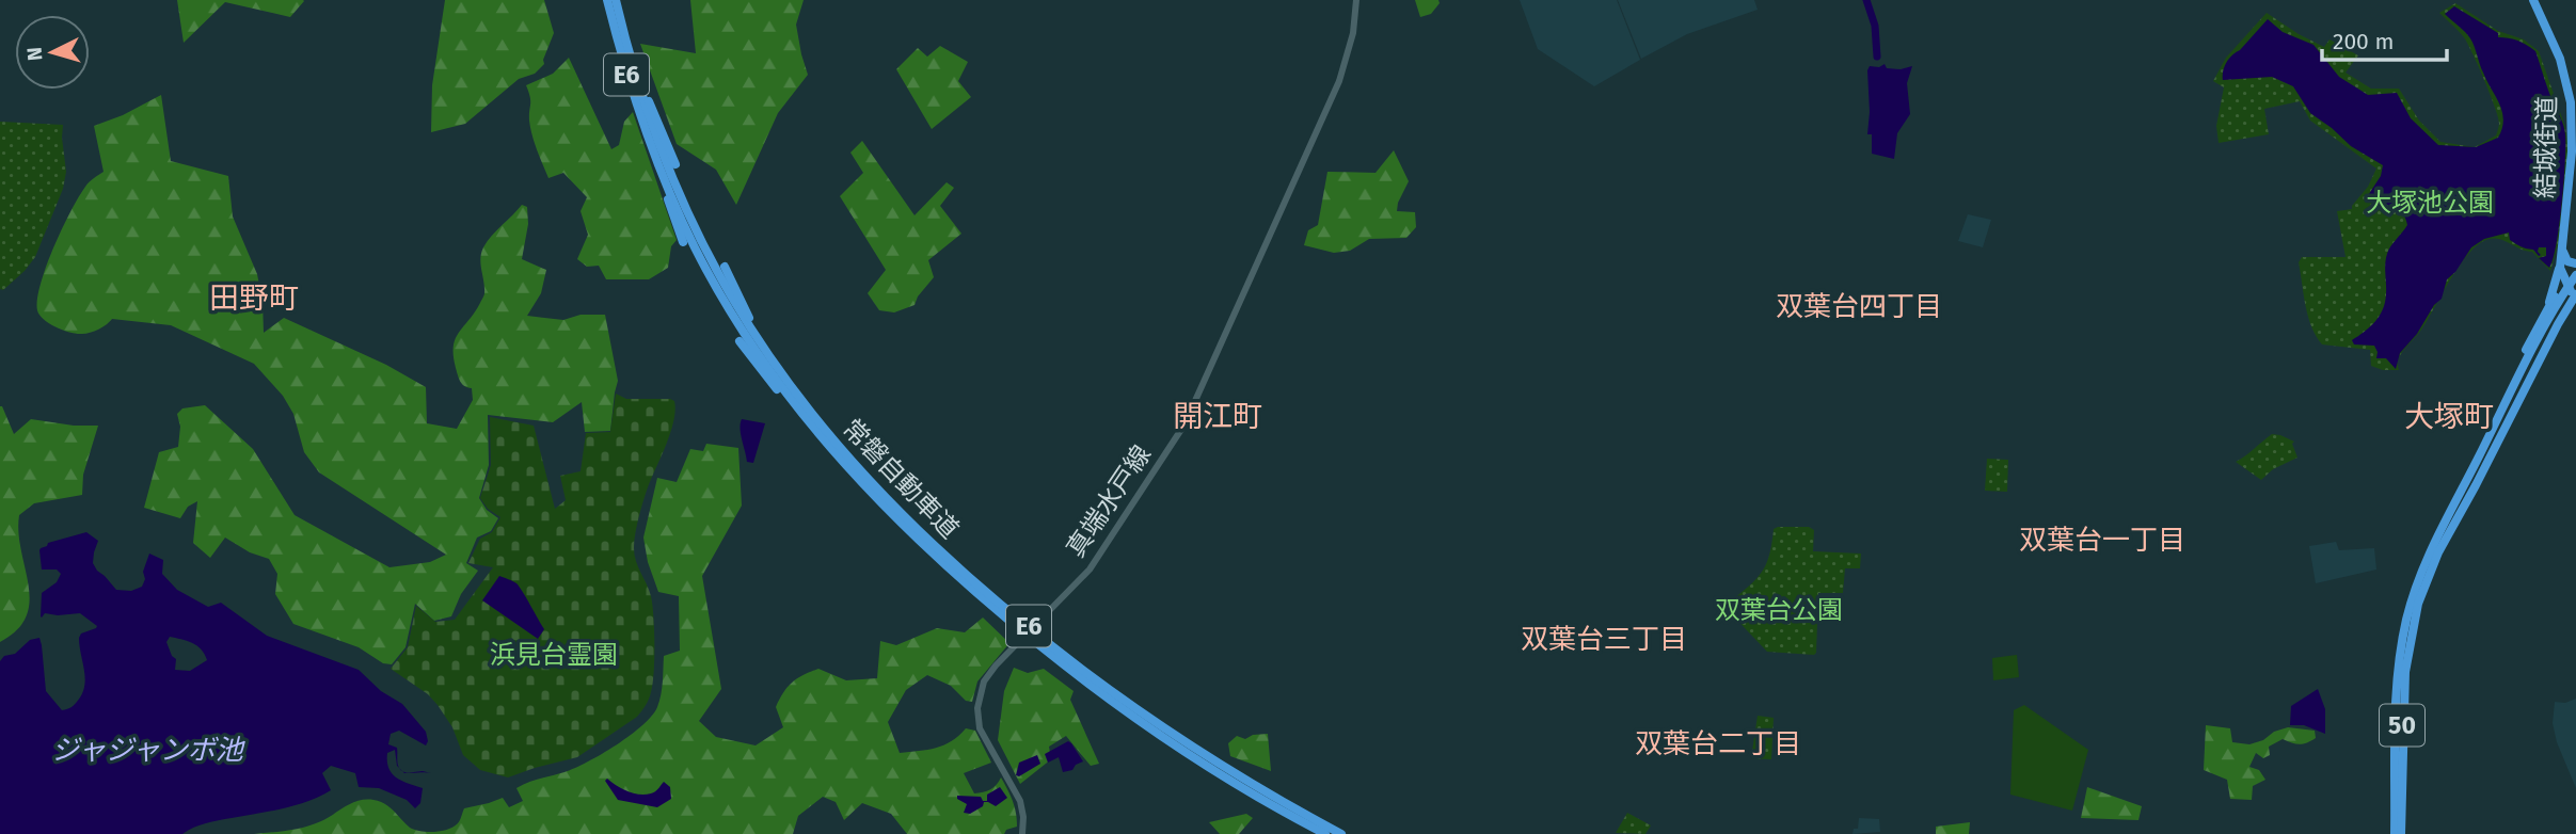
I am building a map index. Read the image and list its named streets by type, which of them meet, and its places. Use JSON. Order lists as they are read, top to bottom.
{
  "streets": {
    "highway": [
      "E6",
      "結城街道",
      "常磐自動車道",
      "50"
    ],
    "main road": ["真端水戸線"]
  },
  "districts": [
    "田野町",
    "双葉台四丁目",
    "開江町",
    "大塚町",
    "双葉台一丁目",
    "双葉台三丁目",
    "双葉台二丁目"
  ],
  "water": ["ジャジャンボ池"],
  "parks": ["大塚池公園", "双葉台公園", "浜見台霊園"],
  "scale_bar": "200 m",
  "north": "left"
}
